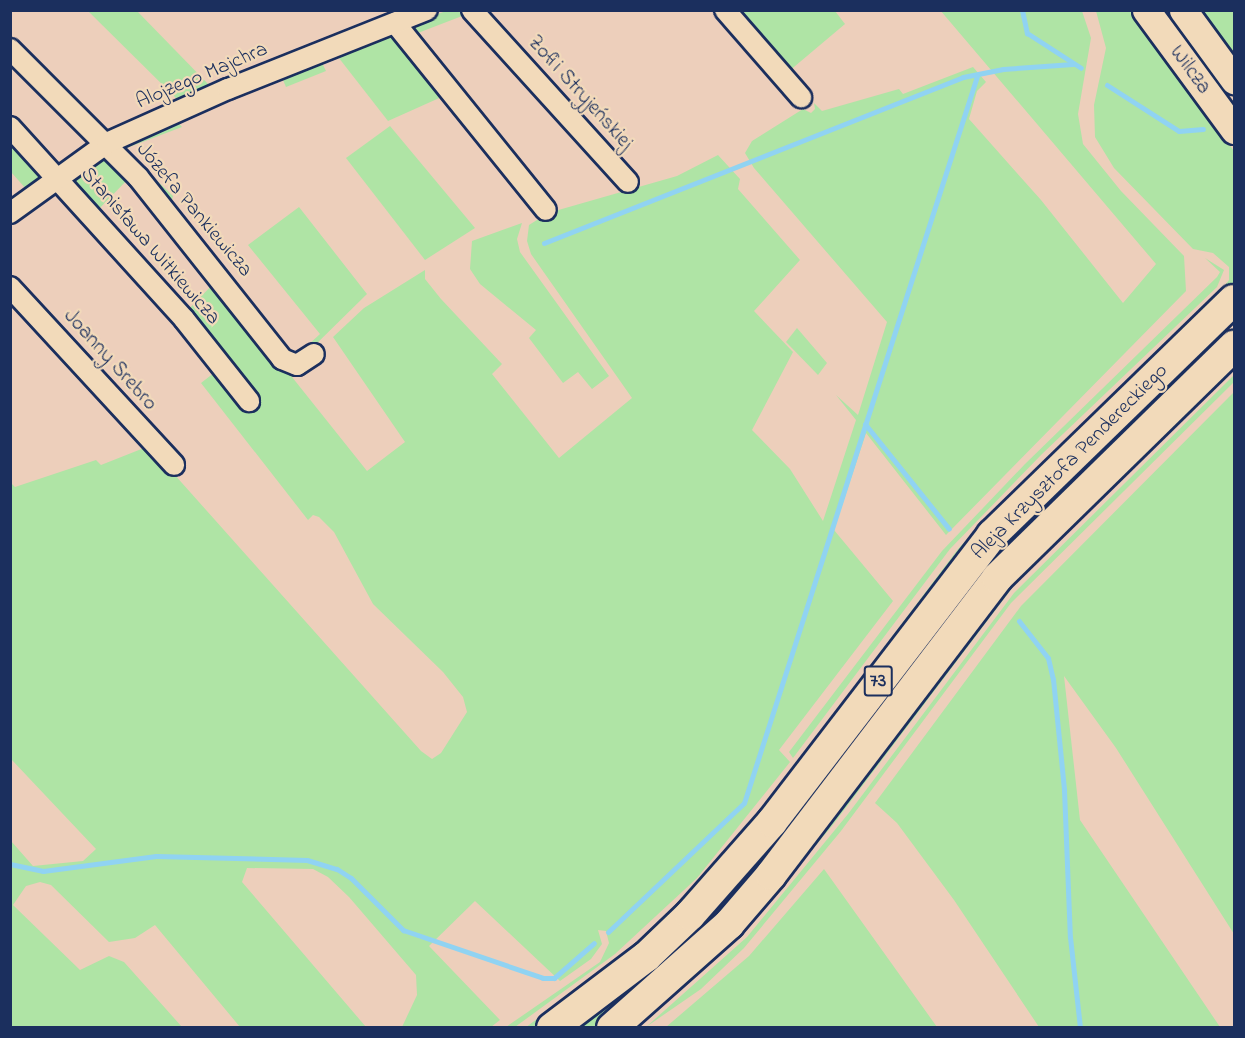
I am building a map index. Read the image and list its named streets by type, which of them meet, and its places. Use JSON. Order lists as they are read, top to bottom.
{
  "streets": {
    "main road": ["Aleja Krzysztofa Pendereckiego", "73"],
    "street": [
      "Wilcza",
      "Alojzego Majchra",
      "Zofii Stryjeńskiej",
      "Józefa Pankiewicza",
      "Stanisława Witkiewicza",
      "Joanny Srebro"
    ]
  },
  "crossings": [
    ["Alojzego Majchra", "Józefa Pankiewicza"],
    ["Alojzego Majchra", "Stanisława Witkiewicza"]
  ]
}
